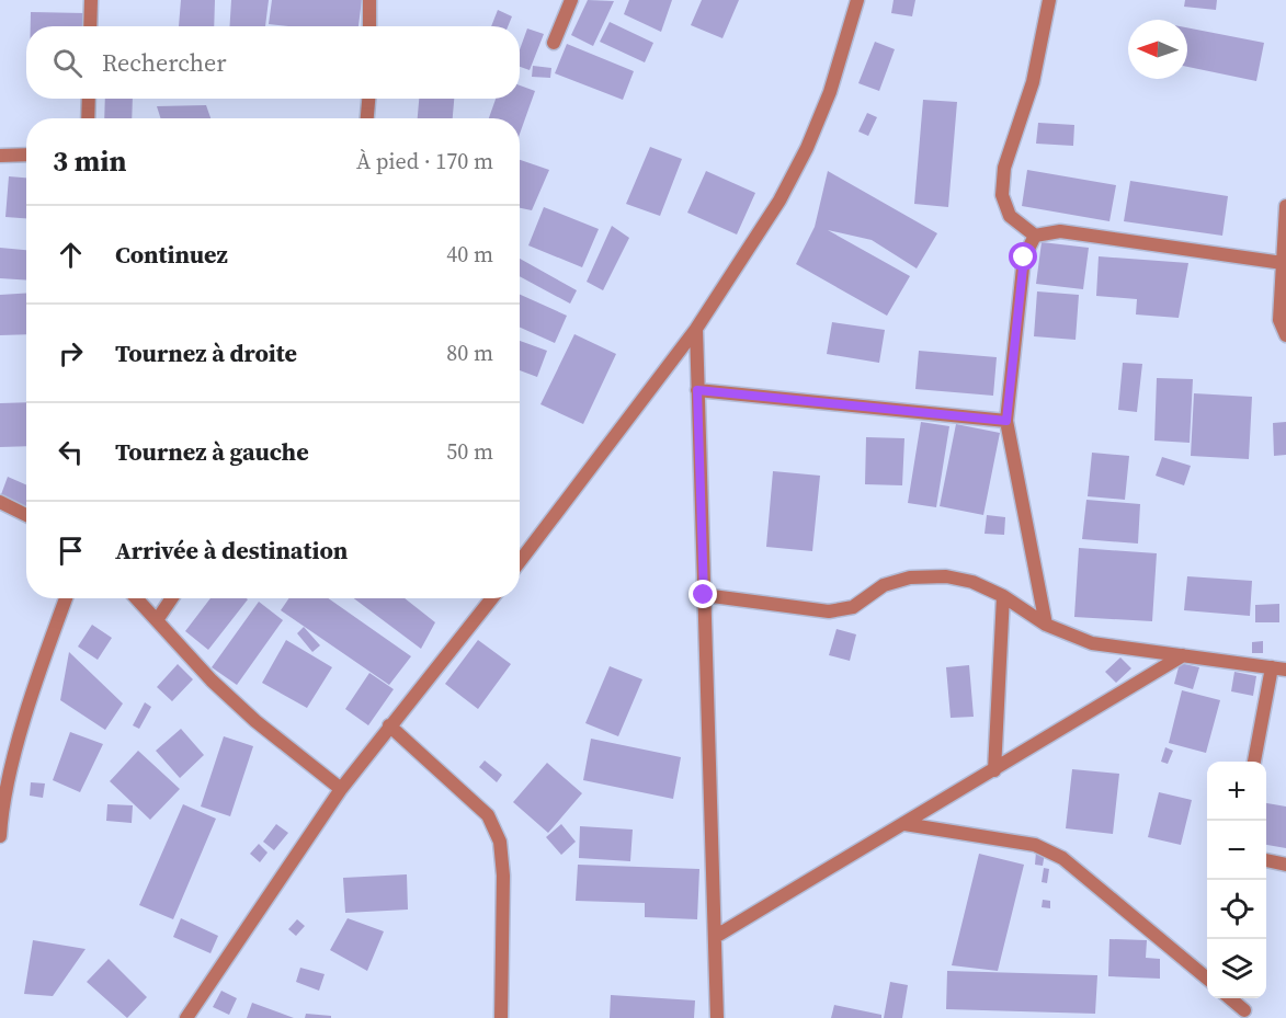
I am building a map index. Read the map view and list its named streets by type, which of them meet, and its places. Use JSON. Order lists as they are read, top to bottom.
{
  "north": "left",
  "page": {
    "search": "Rechercher",
    "heading": ["3 min", "À pied · 170 m"],
    "list": [
      ["Continuez", "40 m"],
      ["Tournez à droite", "80 m"],
      ["Tournez à gauche", "50 m"],
      "Arrivée à destination"
    ],
    "map_buttons": ["+", "−"]
  }
}
